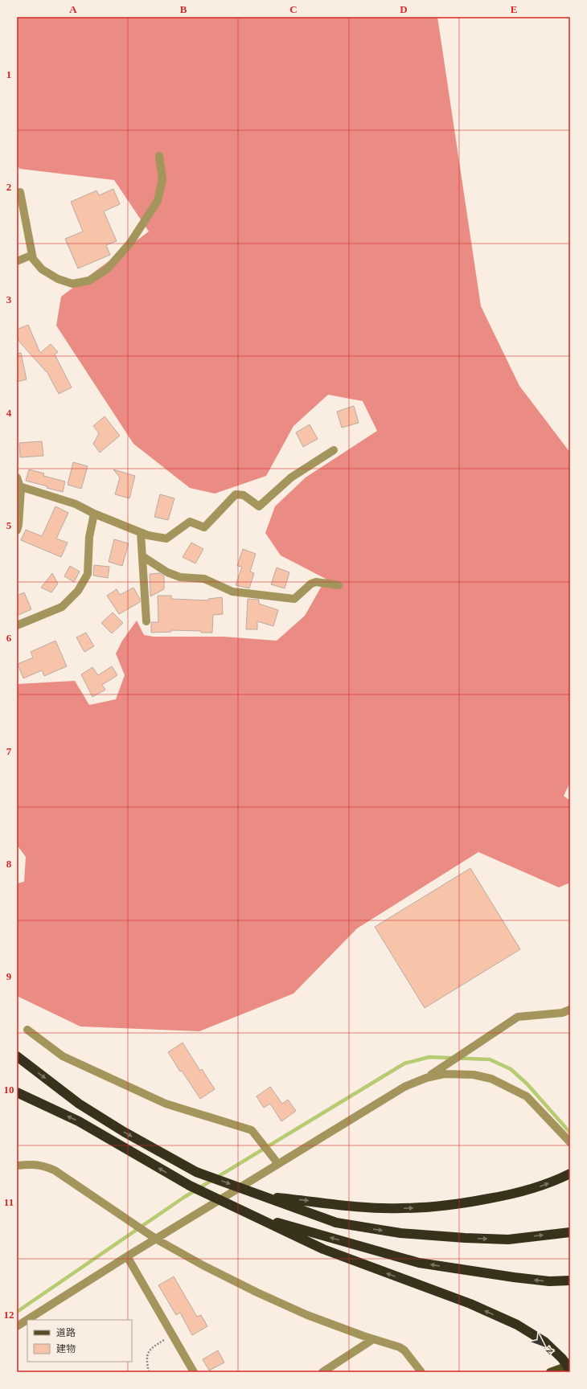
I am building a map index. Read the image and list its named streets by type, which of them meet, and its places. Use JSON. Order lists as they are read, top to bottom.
{
  "legend": ["道路", "建物"],
  "north": "bottom right",
  "grid": {
    "columns": [
      "A",
      "B",
      "C",
      "D",
      "E"
    ],
    "rows": [
      "1",
      "2",
      "3",
      "4",
      "5",
      "6",
      "7",
      "8",
      "9",
      "10",
      "11",
      "12"
    ]
  }
}
